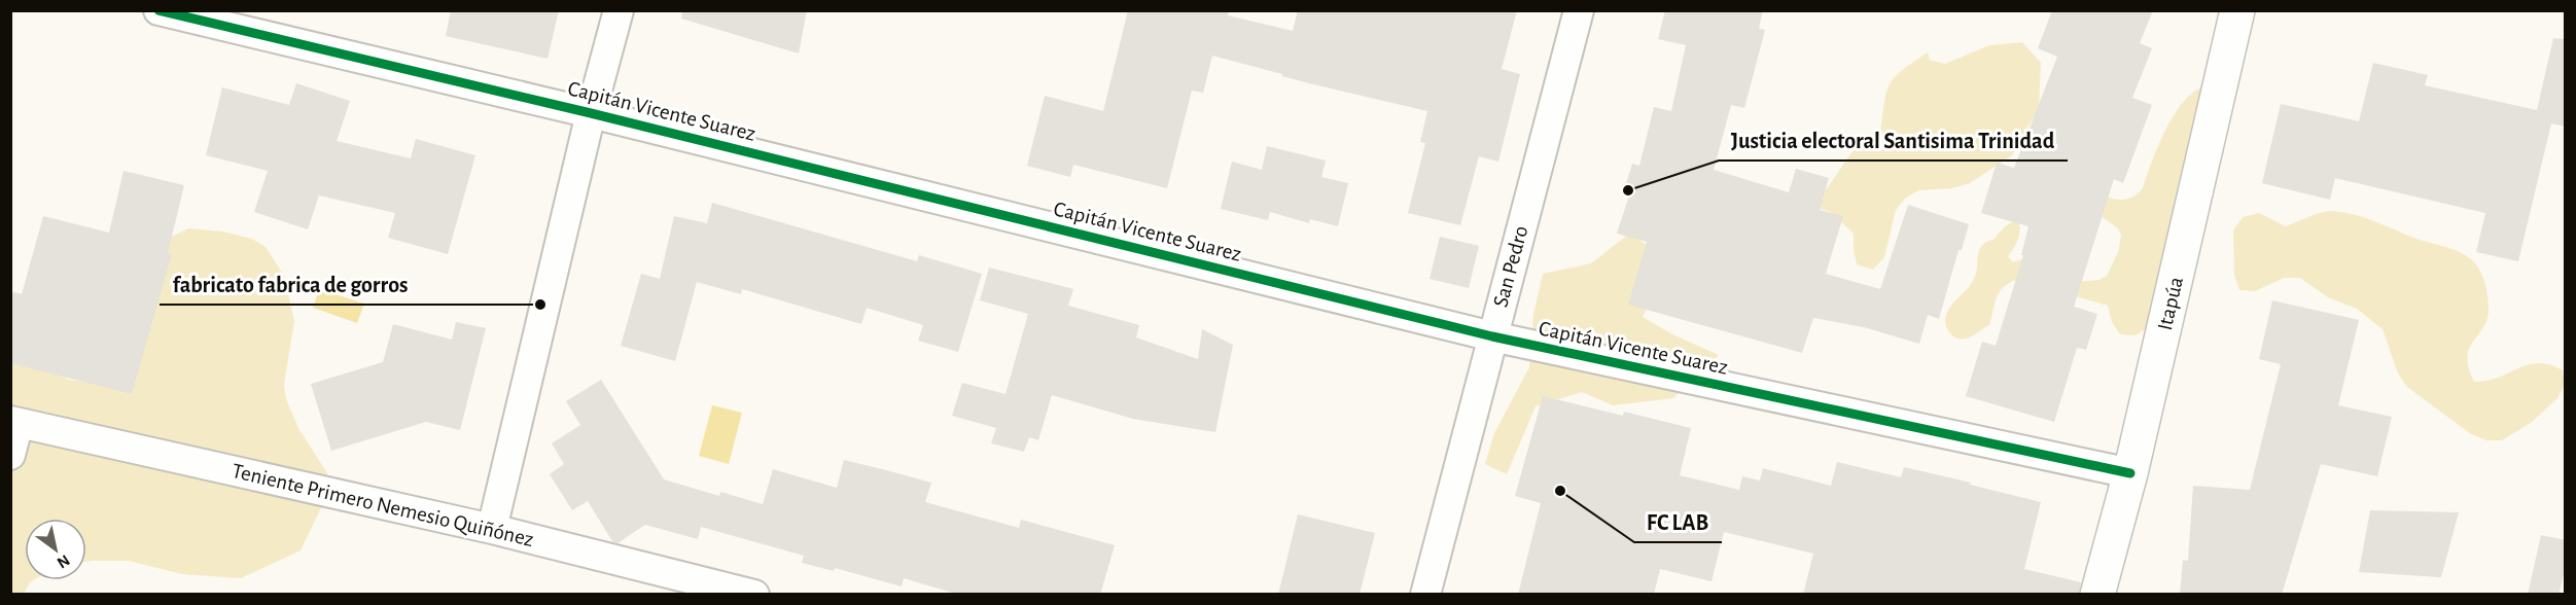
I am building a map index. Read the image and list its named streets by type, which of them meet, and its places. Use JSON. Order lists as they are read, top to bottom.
{
  "streets": {
    "street": [
      "Capitán Vicente Suarez",
      "San Pedro",
      "Itapúa",
      "Teniente Primero Nemesio Quiñónez"
    ]
  },
  "crossings": [
    ["Capitán Vicente Suarez", "San Pedro"],
    ["Capitán Vicente Suarez", "Itapúa"]
  ],
  "places": ["Justicia electoral Santisima Trinidad", "fabricato fabrica de gorros", "FC LAB"],
  "north": "bottom right"
}
